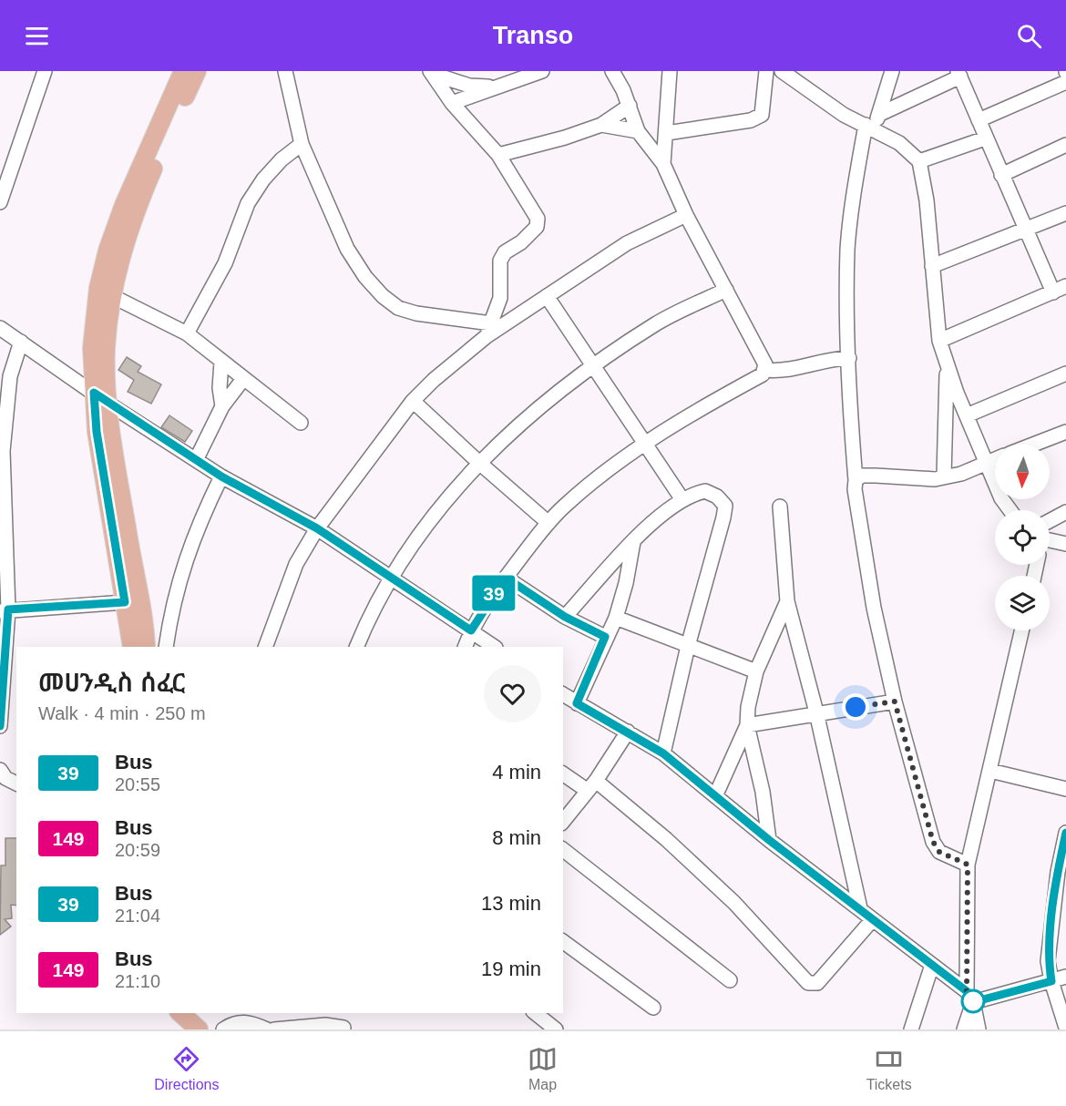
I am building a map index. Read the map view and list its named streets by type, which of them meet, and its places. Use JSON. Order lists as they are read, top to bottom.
{
  "lines": ["bus line 39"],
  "north": "bottom",
  "page": {
    "header": "Transo",
    "on_map": "39",
    "heading": ["መሀንዲስ ሰፈር", "Walk · 4 min · 250 m"],
    "list": [
      {
        "mark": "39",
        "name": "Bus",
        "note": "20:55",
        "value": "4 min"
      },
      {
        "mark": "149",
        "name": "Bus",
        "note": "20:59",
        "value": "8 min"
      },
      {
        "mark": "39",
        "name": "Bus",
        "note": "21:04",
        "value": "13 min"
      },
      {
        "mark": "149",
        "name": "Bus",
        "note": "21:10",
        "value": "19 min"
      }
    ],
    "tabs": ["Directions", "Map", "Tickets"]
  }
}
